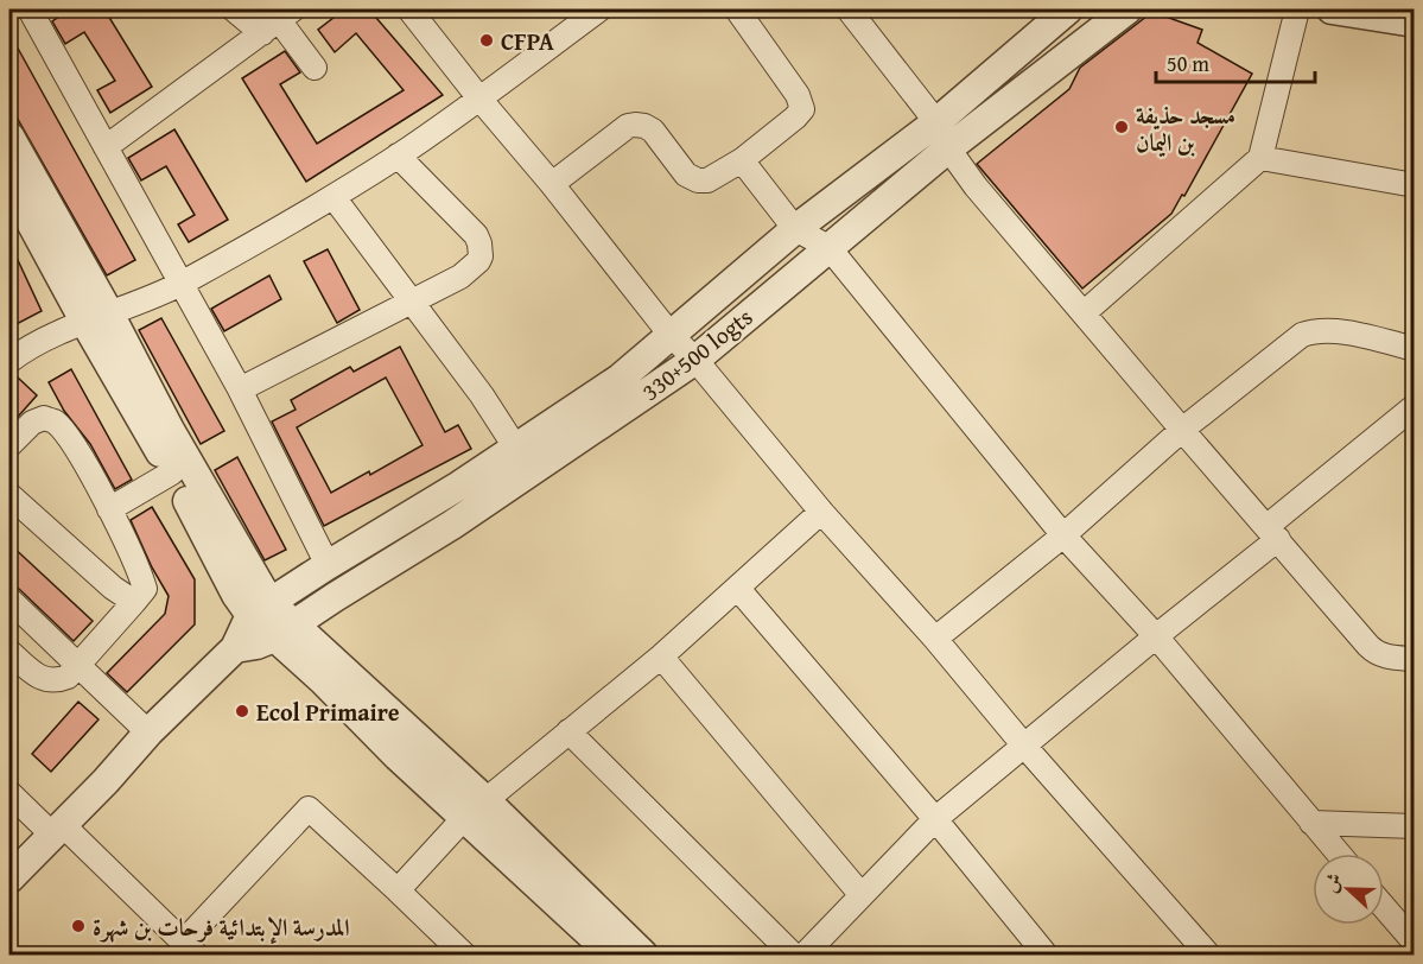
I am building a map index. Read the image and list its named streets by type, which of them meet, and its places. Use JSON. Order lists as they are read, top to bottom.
{
  "streets": {
    "street": ["330+500 logts"]
  },
  "places": [
    "CFPA",
    "مسجد حذيفة بن اليمان",
    "Ecol Primaire",
    "المدرسة الإبتدائية فرحات بن شهرة"
  ],
  "scale_bar": "50 m",
  "north": "left"
}
